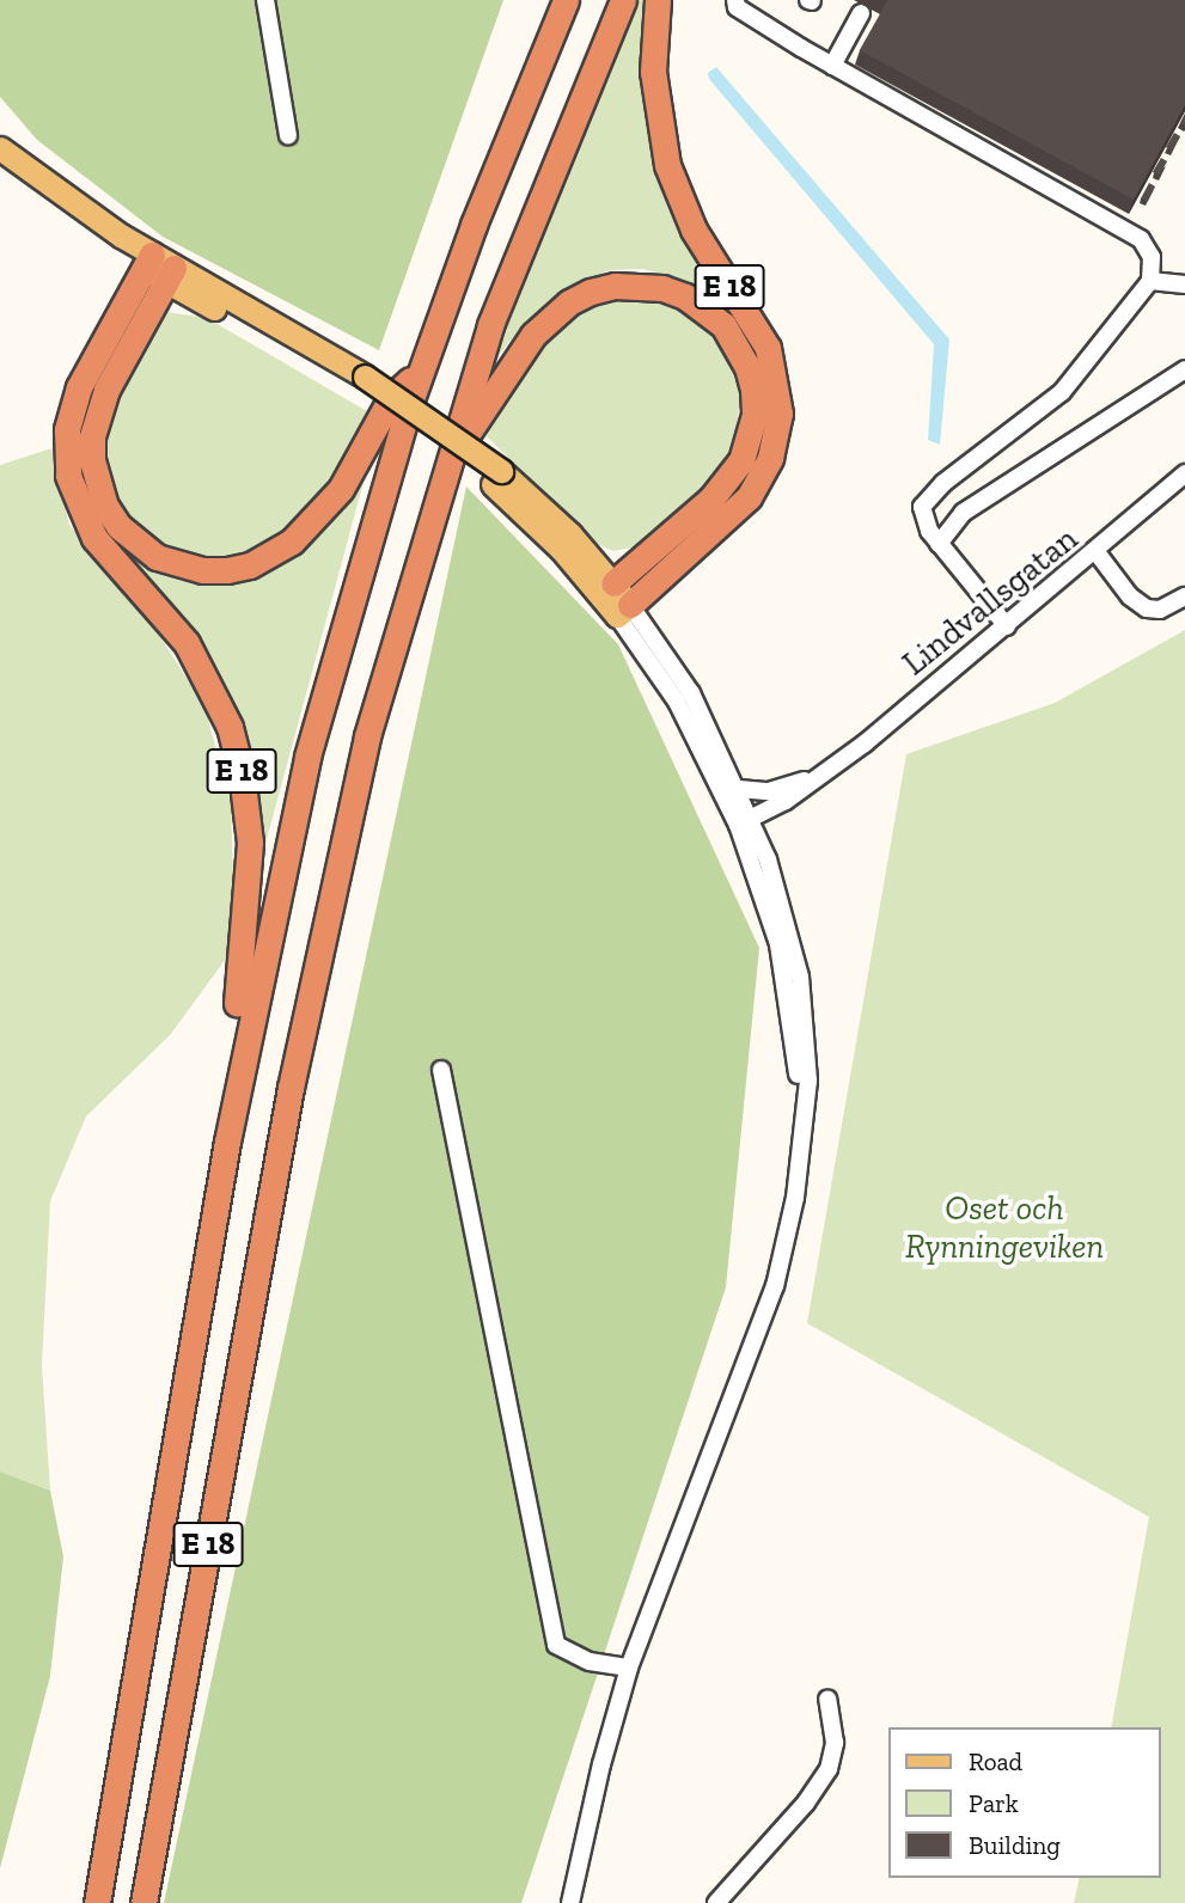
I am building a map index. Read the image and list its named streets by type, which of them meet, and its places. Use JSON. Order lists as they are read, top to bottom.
{
  "streets": {
    "highway": ["E 18"],
    "street": ["Lindvallsgatan"]
  },
  "parks": ["Oset och Rynningeviken"],
  "legend": ["Road", "Park", "Building"]
}
